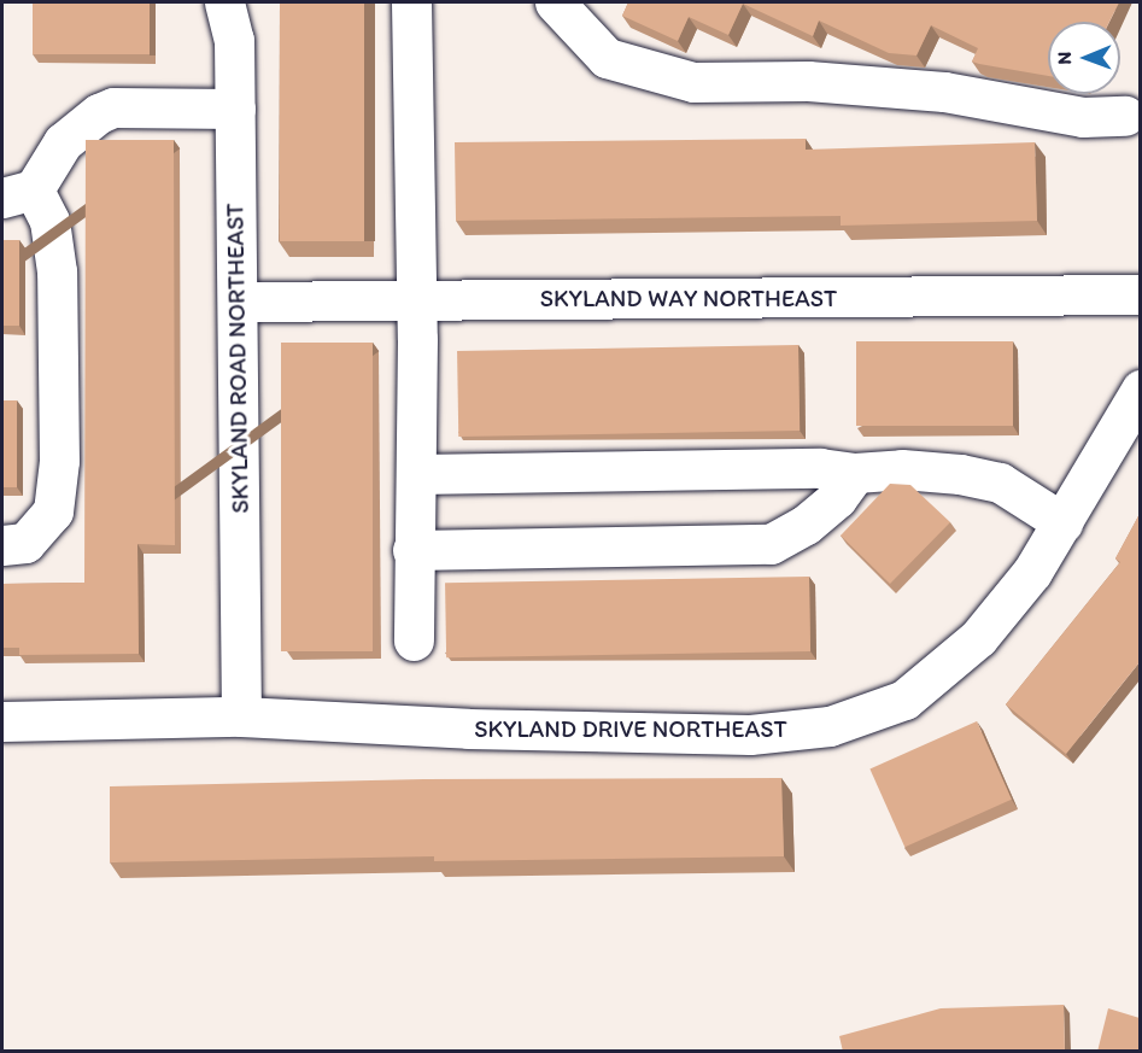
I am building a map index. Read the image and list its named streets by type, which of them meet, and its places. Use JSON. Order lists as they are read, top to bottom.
{
  "streets": {
    "street": ["SKYLAND WAY NORTHEAST", "SKYLAND ROAD NORTHEAST", "SKYLAND DRIVE NORTHEAST"]
  },
  "crossings": [
    ["SKYLAND WAY NORTHEAST", "SKYLAND ROAD NORTHEAST"],
    ["SKYLAND ROAD NORTHEAST", "SKYLAND DRIVE NORTHEAST"]
  ],
  "north": "left"
}
